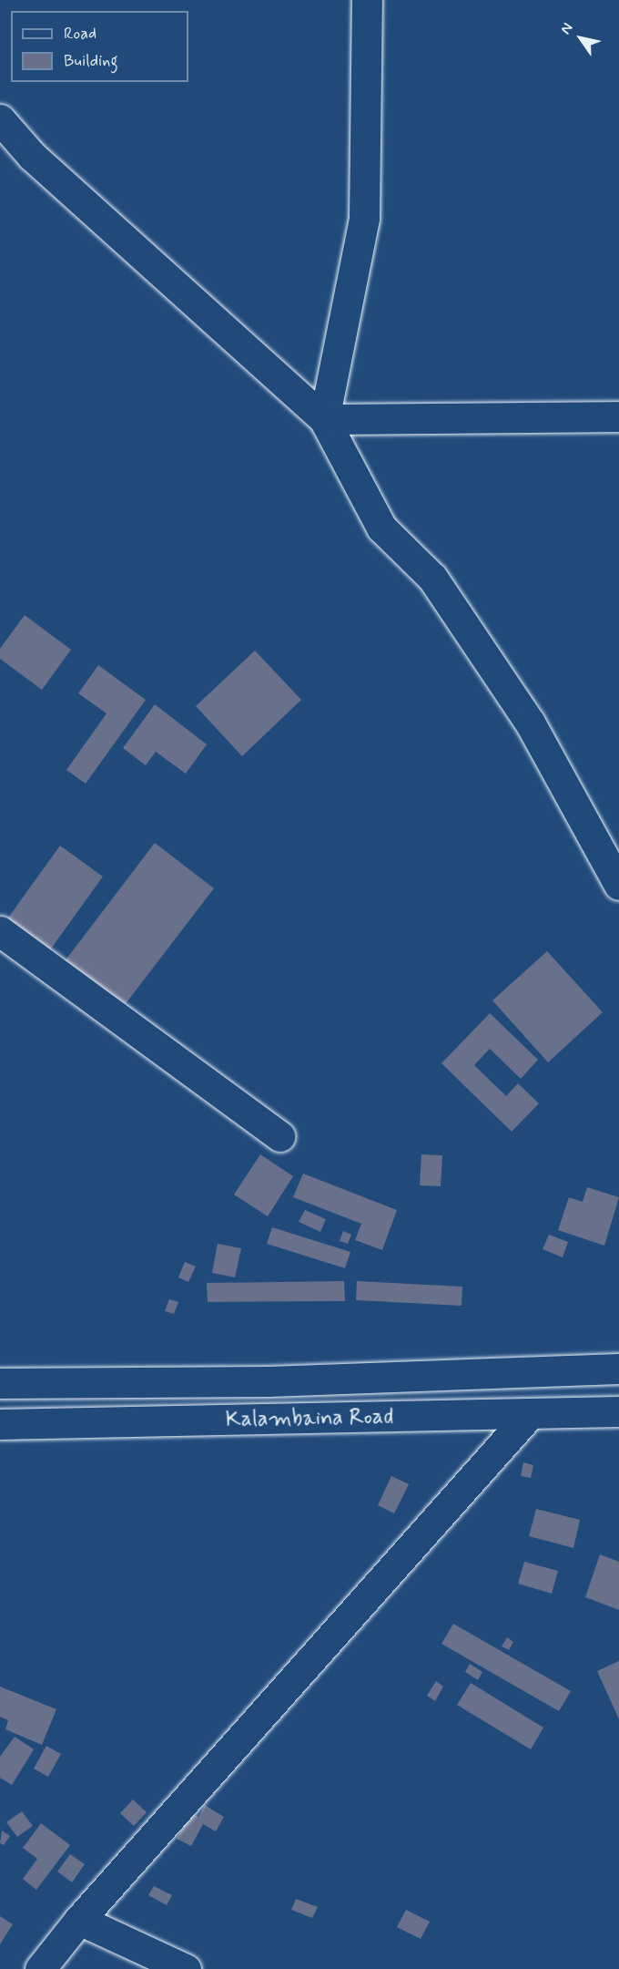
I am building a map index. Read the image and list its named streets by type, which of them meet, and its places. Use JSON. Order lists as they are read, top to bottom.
{
  "streets": {
    "street": ["Kalambaina Road"]
  },
  "legend": ["Road", "Building"],
  "north": "top left"
}
